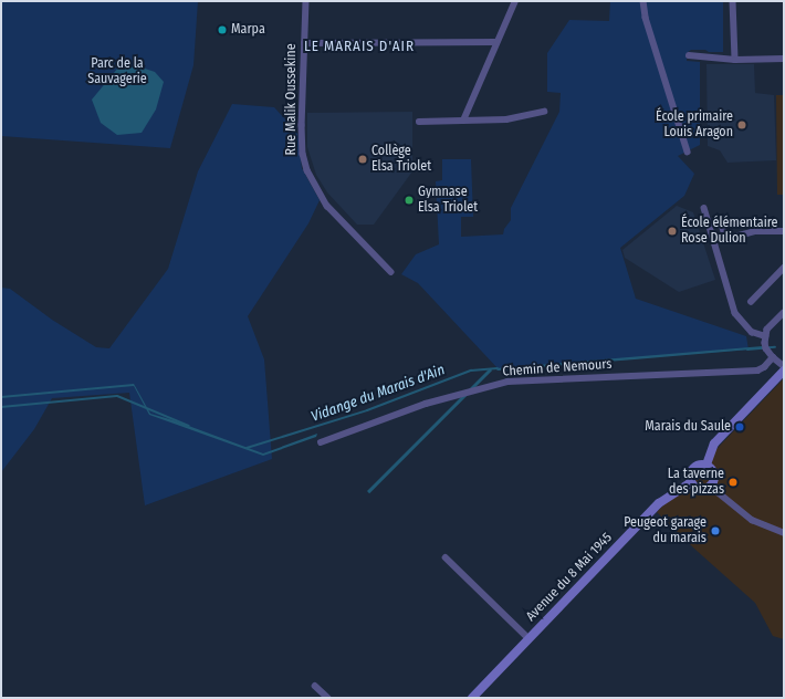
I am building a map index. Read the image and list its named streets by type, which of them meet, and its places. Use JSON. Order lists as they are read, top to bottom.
{
  "streets": {
    "main road": ["Avenue du 8 Mai 1945"],
    "street": ["Rue Malik Oussekine", "Chemin de Nemours"]
  },
  "districts": ["LE MARAIS D'AIR"],
  "water": ["Vidange du Marais d'Ain"],
  "parks": ["Parc de la Sauvagerie"],
  "places": [
    "Marpa",
    "École primaire Louis Aragon",
    "Collège Elsa Triolet",
    "Gymnase Elsa Triolet",
    "École élémentaire Rose Dulion",
    "Marais du Saule",
    "La taverne des pizzas",
    "Peugeot garage du marais"
  ]
}
